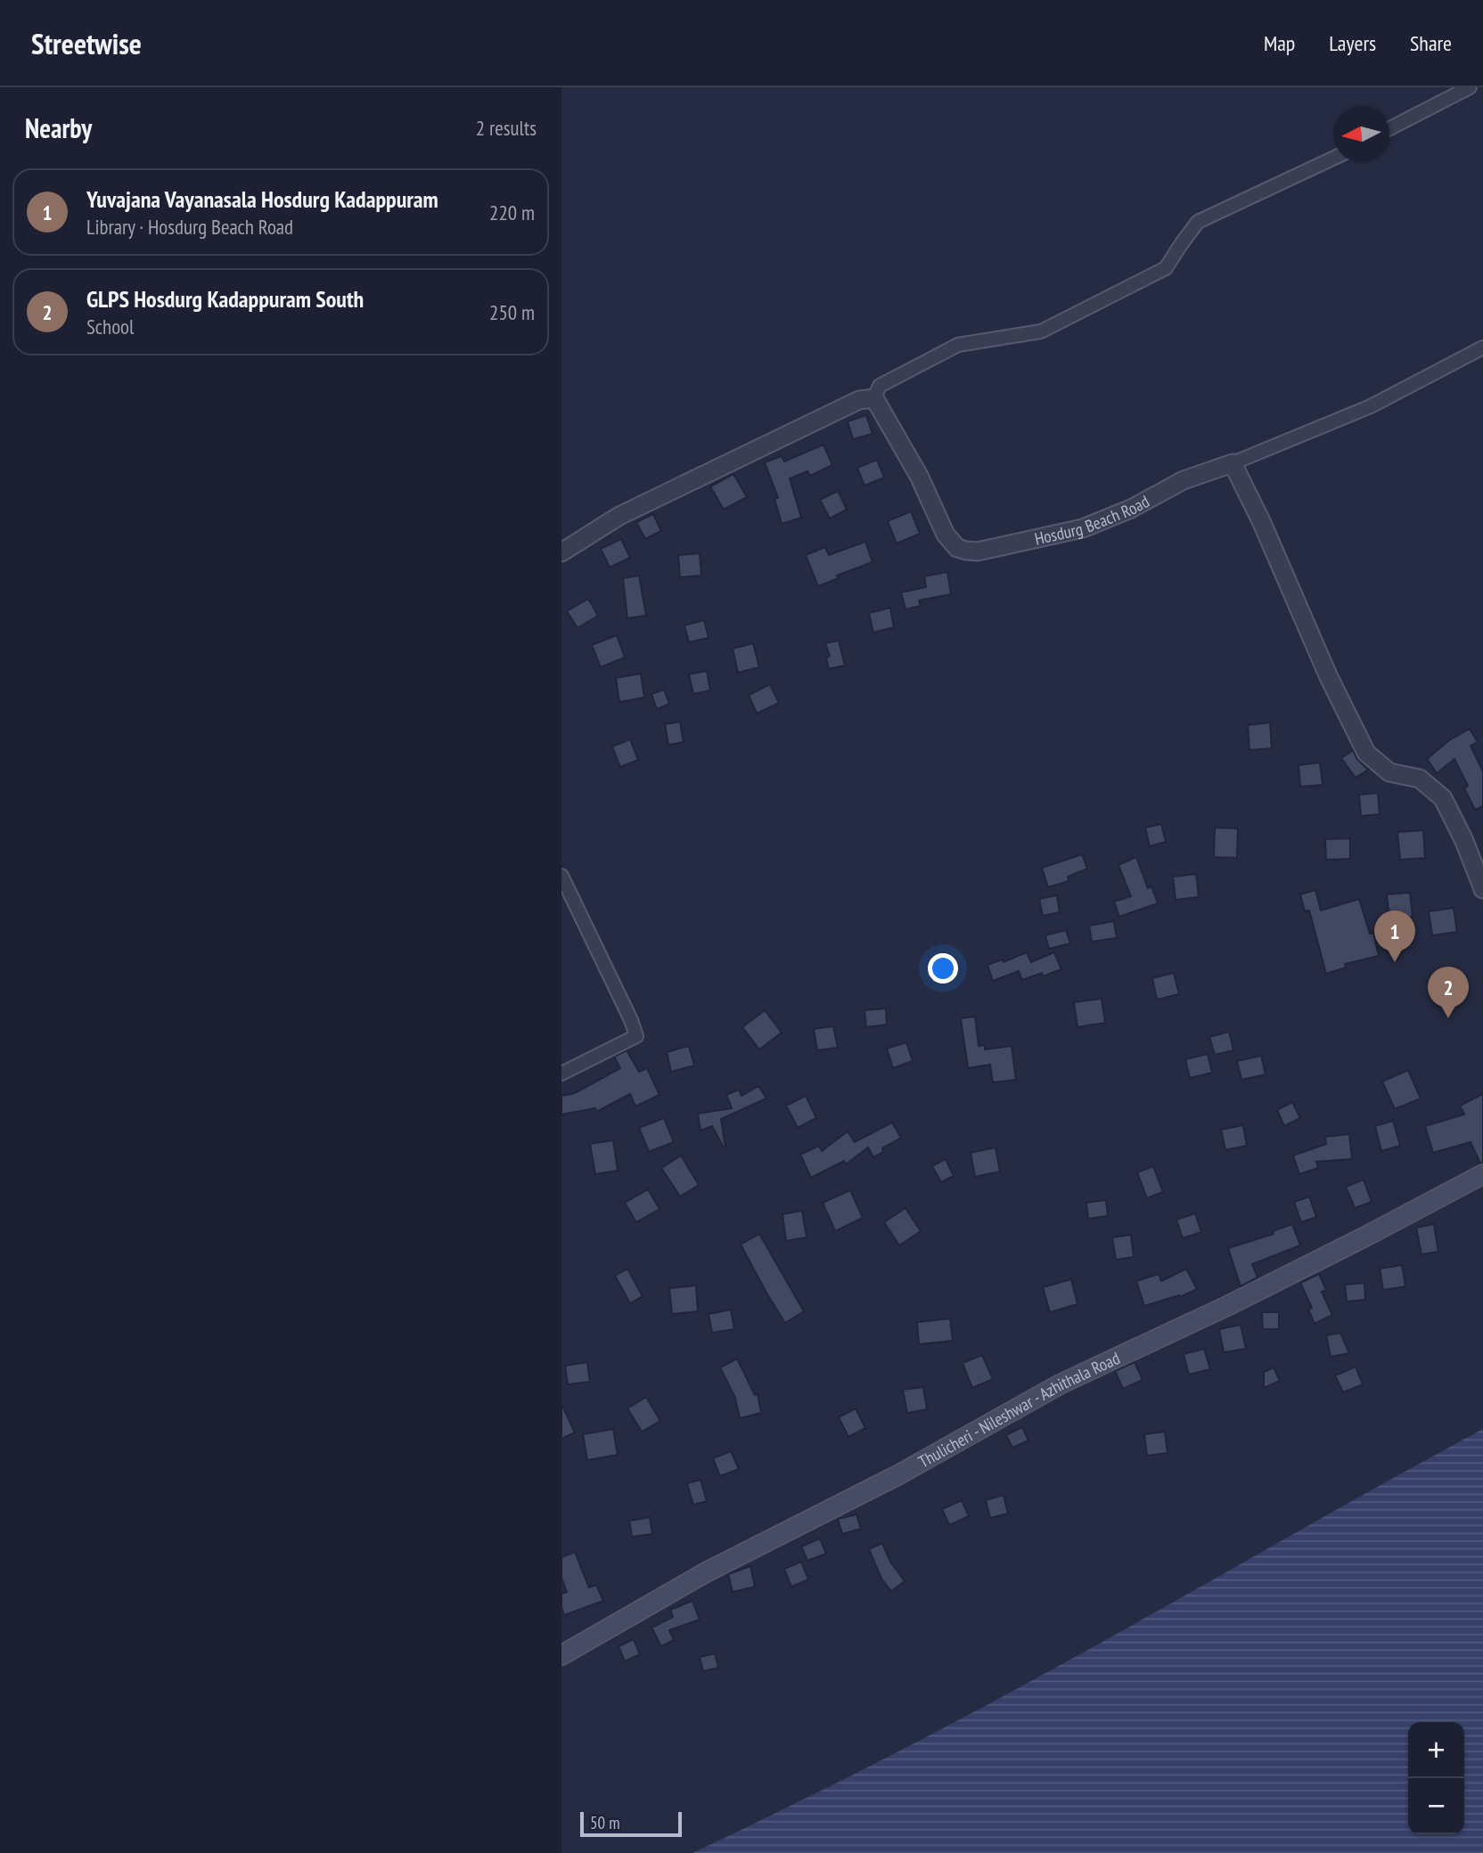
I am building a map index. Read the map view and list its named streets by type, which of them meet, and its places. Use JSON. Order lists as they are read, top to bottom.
{
  "streets": {
    "main road": ["Thulicheri - Nileshwar - Azhithala Road"],
    "street": ["Hosdurg Beach Road"]
  },
  "scale_bar": "50 m",
  "north": "left",
  "page": {
    "header": "Streetwise",
    "nav": ["Map", "Layers", "Share"],
    "heading": ["Nearby", "2 results"],
    "list": [
      {
        "mark": "1",
        "name": "Yuvajana Vayanasala Hosdurg Kadappuram",
        "note": "Library · Hosdurg Beach Road",
        "value": "220 m"
      },
      {
        "mark": "2",
        "name": "GLPS Hosdurg Kadappuram South",
        "note": "School",
        "value": "250 m"
      }
    ],
    "pins": ["1", "2"],
    "map_buttons": ["+", "−"],
    "scale": "50 m"
  }
}
